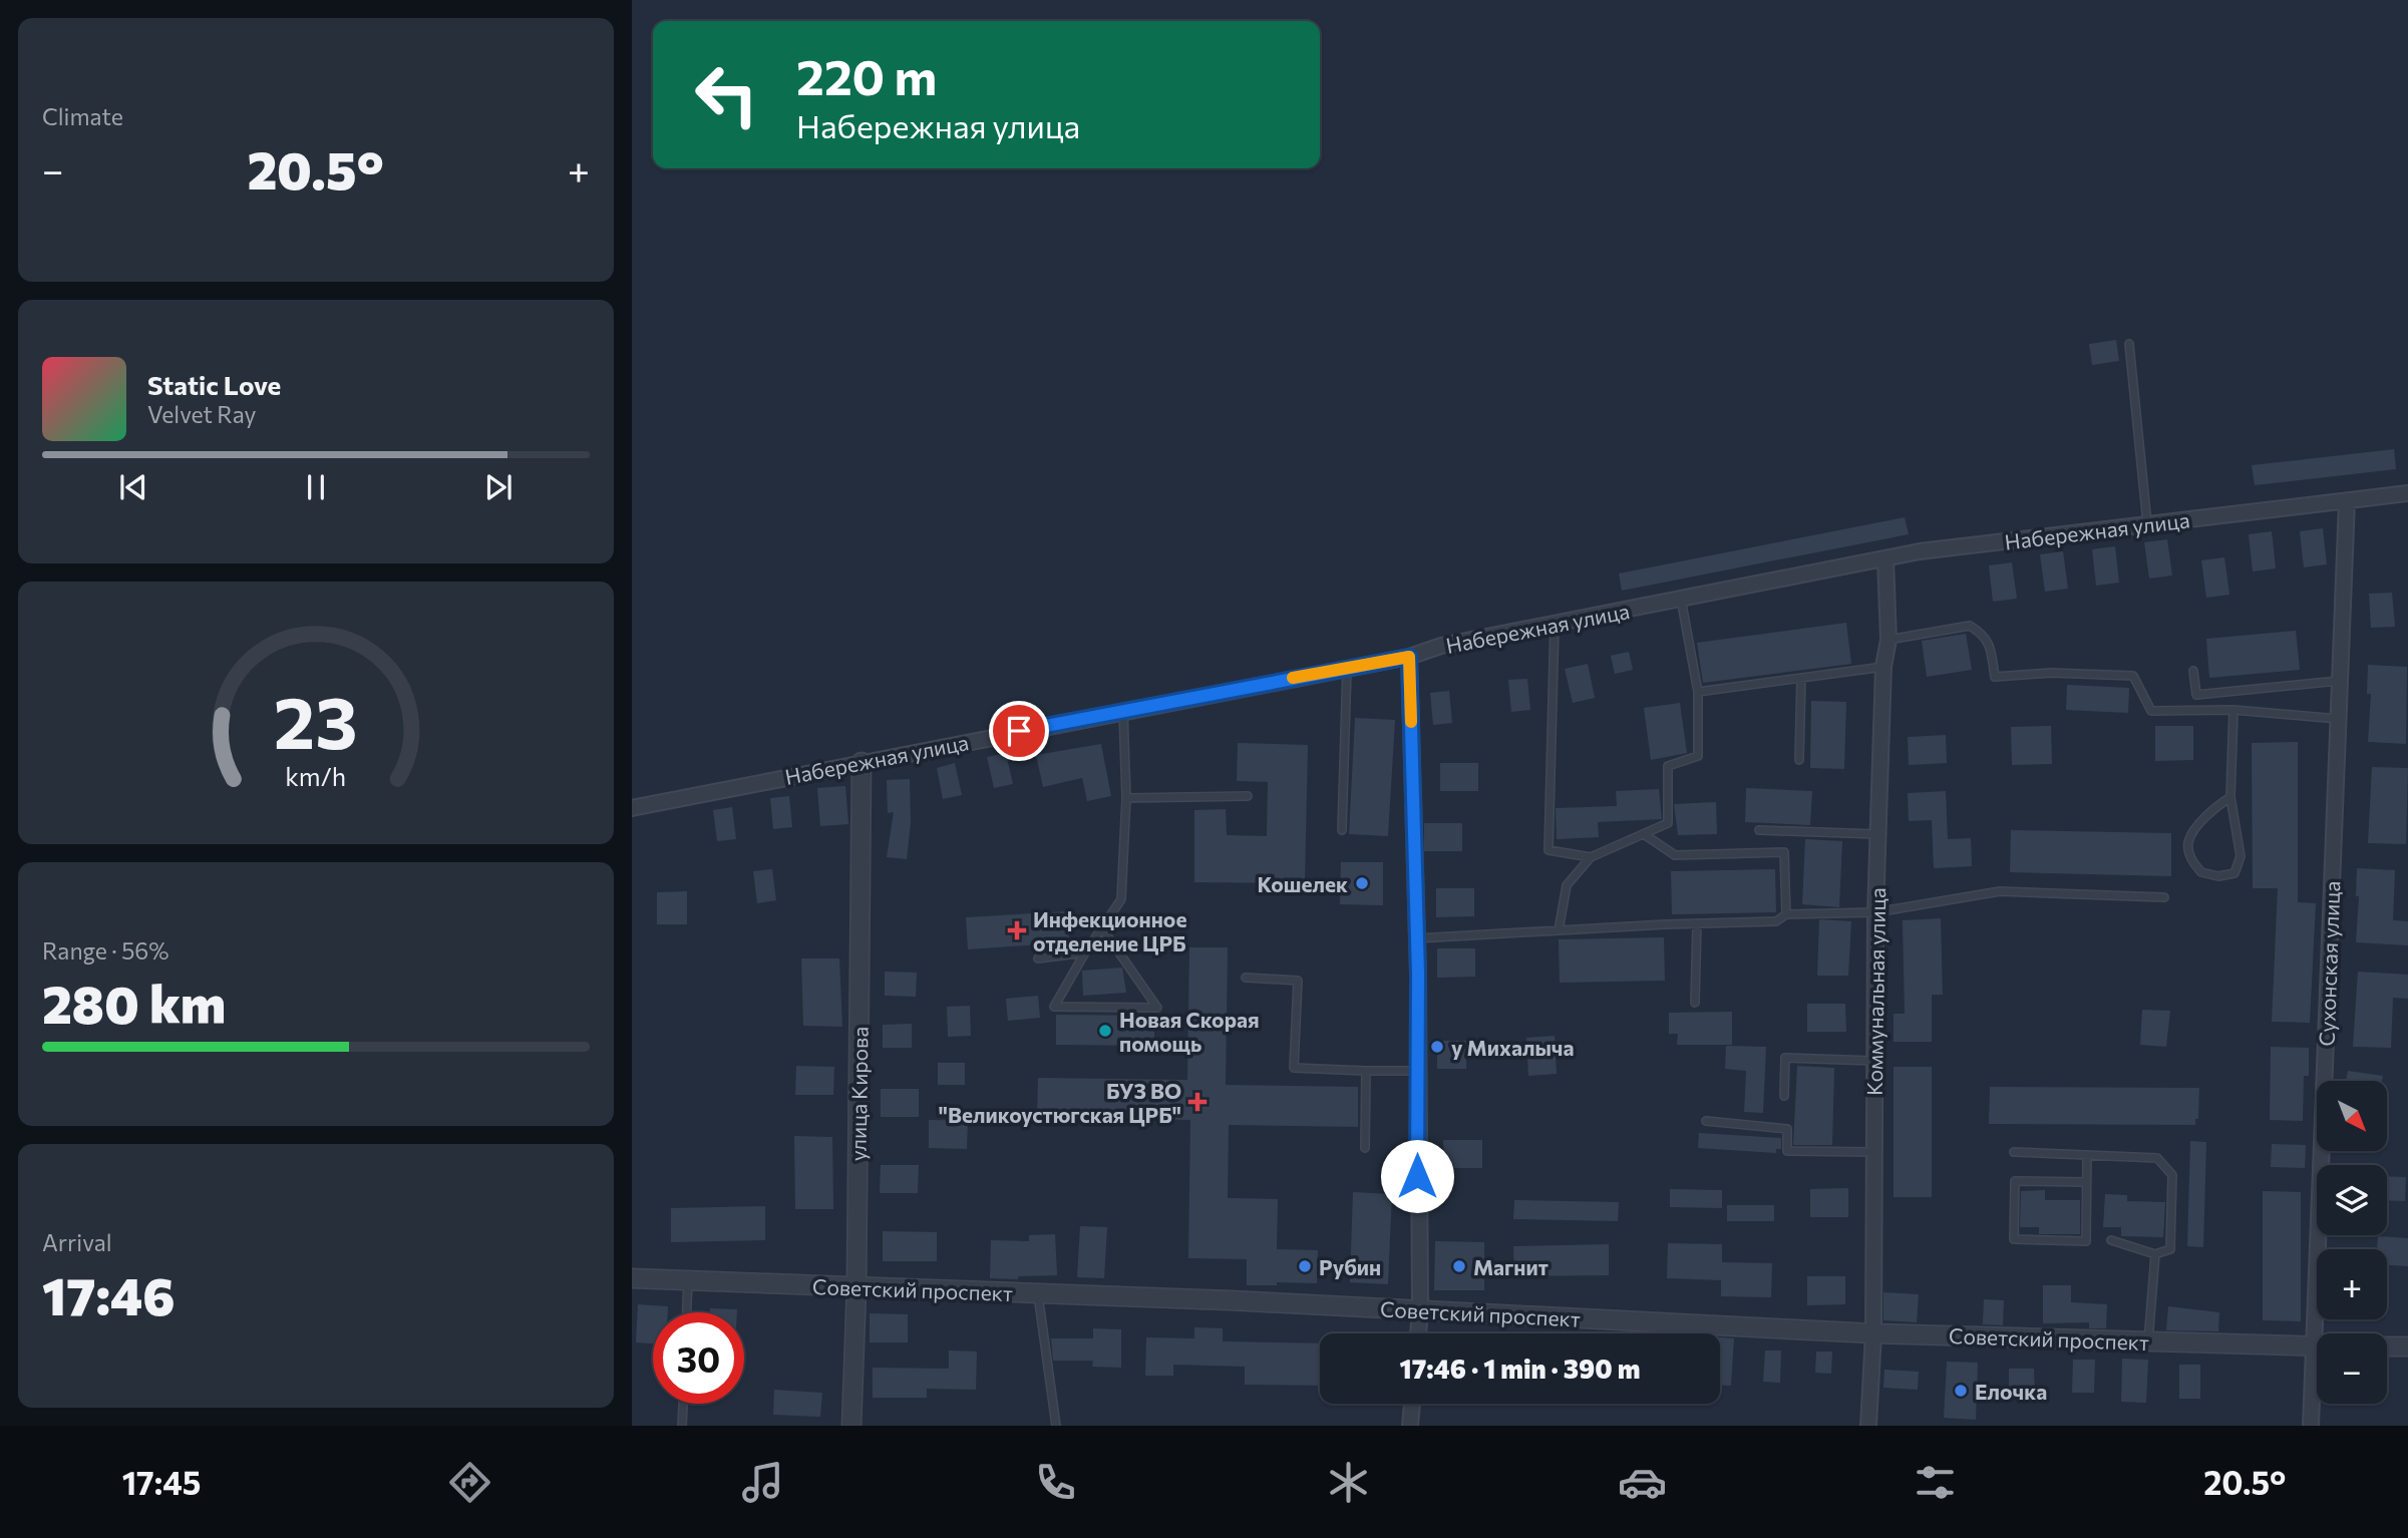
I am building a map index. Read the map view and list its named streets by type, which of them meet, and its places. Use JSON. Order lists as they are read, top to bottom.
{
  "streets": {
    "street": [
      "Набережная улица",
      "Сухонская улица",
      "Коммунальная улица",
      "улица Кирова",
      "Советский проспект"
    ]
  },
  "crossings": [
    ["Набережная улица", "Сухонская улица"],
    ["Набережная улица", "Коммунальная улица"],
    ["Набережная улица", "улица Кирова"],
    ["Коммунальная улица", "Советский проспект"],
    ["улица Кирова", "Советский проспект"]
  ],
  "places": {
    "other": [
      "Кошелек",
      "Новая Скорая помощь",
      "у Михалыча",
      "Рубин",
      "Магнит",
      "Елочка"
    ],
    "health": ["Инфекционное отделение ЦРБ", "БУЗ ВО \"Великоустюгская ЦРБ\""]
  },
  "north": "bottom right",
  "page": {
    "tile": [
      "Climate",
      ["Range · 56%", "280 km"],
      ["Arrival", "17:46"]
    ],
    "turn": ["220 m", "Набережная улица"],
    "heat": ["−", "20.5°", "+"],
    "song": ["Static Love", "Velvet Ray"],
    "map_buttons": ["+", "−"],
    "limit": "30",
    "trip": "17:46 · 1 min · 390 m",
    "tabs": ["17:45", "20.5°"],
    "gauge": ["23", "km/h"]
  }
}
